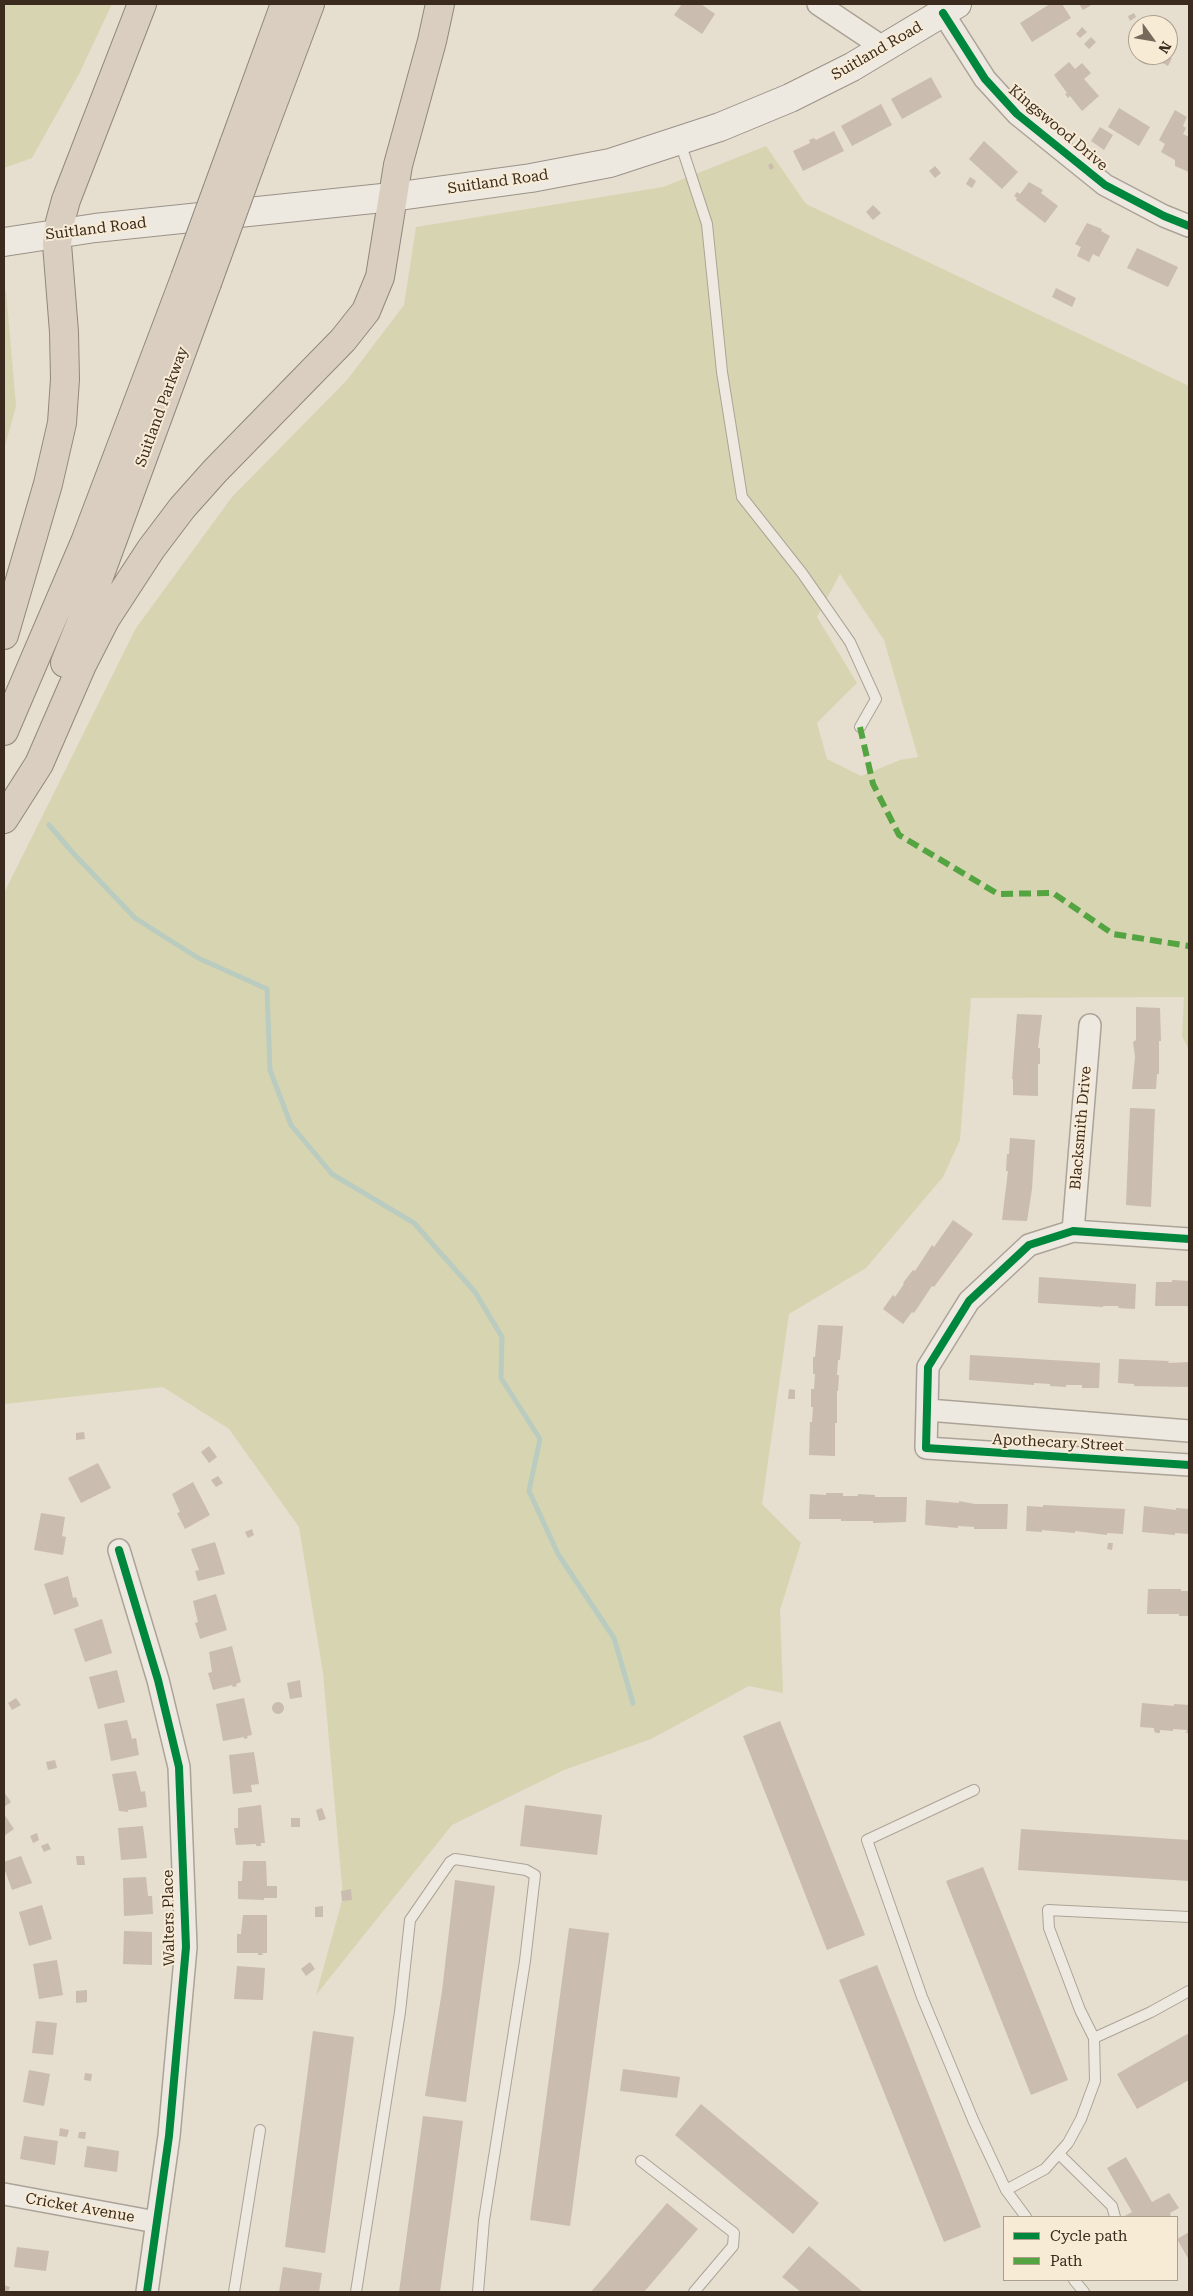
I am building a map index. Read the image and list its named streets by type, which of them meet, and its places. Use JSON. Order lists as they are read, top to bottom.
{
  "streets": {
    "highway": ["Suitland Parkway"],
    "main road": ["Suitland Road"],
    "street": [
      "Kingswood Drive",
      "Blacksmith Drive",
      "Apothecary Street",
      "Walters Place",
      "Cricket Avenue"
    ]
  },
  "crossings": [
    ["Suitland Road", "Kingswood Drive"],
    ["Walters Place", "Cricket Avenue"]
  ],
  "legend": ["Cycle path", "Path"],
  "north": "bottom right"
}
